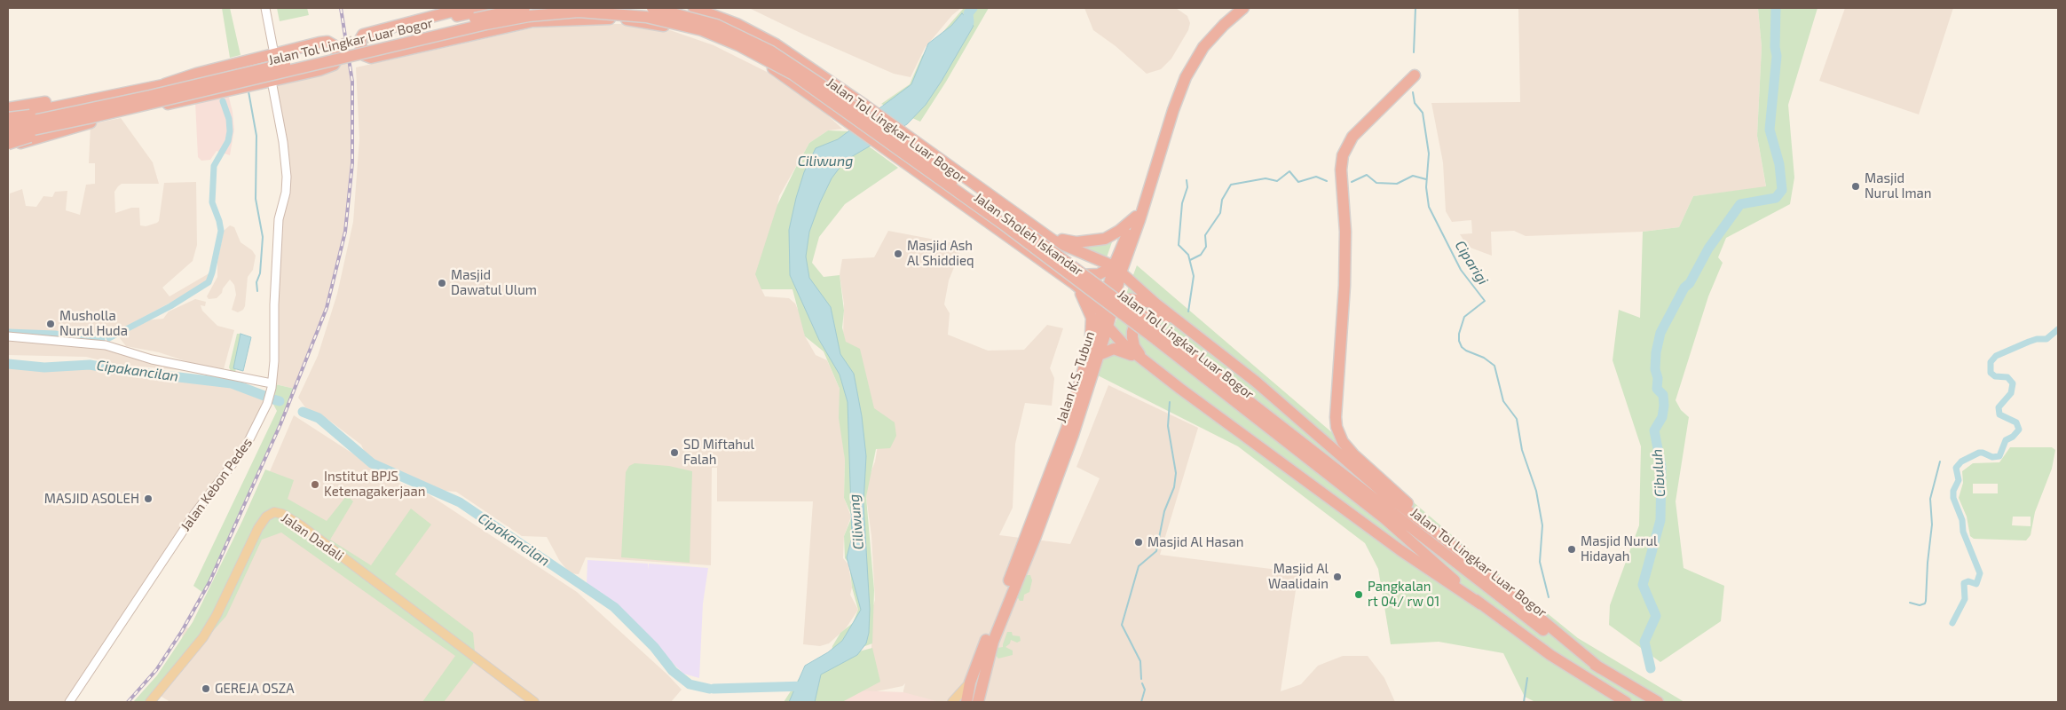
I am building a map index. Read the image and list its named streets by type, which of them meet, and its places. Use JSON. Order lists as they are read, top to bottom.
{
  "streets": {
    "highway": ["Jalan Tol Lingkar Luar Bogor", "Jalan Sholeh Iskandar", "Jalan K.S. Tubun"],
    "main road": ["Jalan Kebon Pedes", "Jalan Dadali"]
  },
  "crossings": [
    ["Jalan Sholeh Iskandar", "Jalan K.S. Tubun"]
  ],
  "water": [
    "Ciliwung",
    "Ciparigi",
    "Cipakancilan",
    "Cibuluh"
  ],
  "places": [
    "Masjid Nurul Iman",
    "Masjid Ash Al Shiddieq",
    "Masjid Dawatul Ulum",
    "Musholla Nurul Huda",
    "SD Miftahul Falah",
    "Institut BPJS Ketenagakerjaan",
    "MASJID ASOLEH",
    "Masjid Al Hasan",
    "Masjid Nurul Hidayah",
    "Masjid Al Waalidain",
    "Pangkalan rt 04/ rw 01",
    "GEREJA OSZA"
  ]
}
